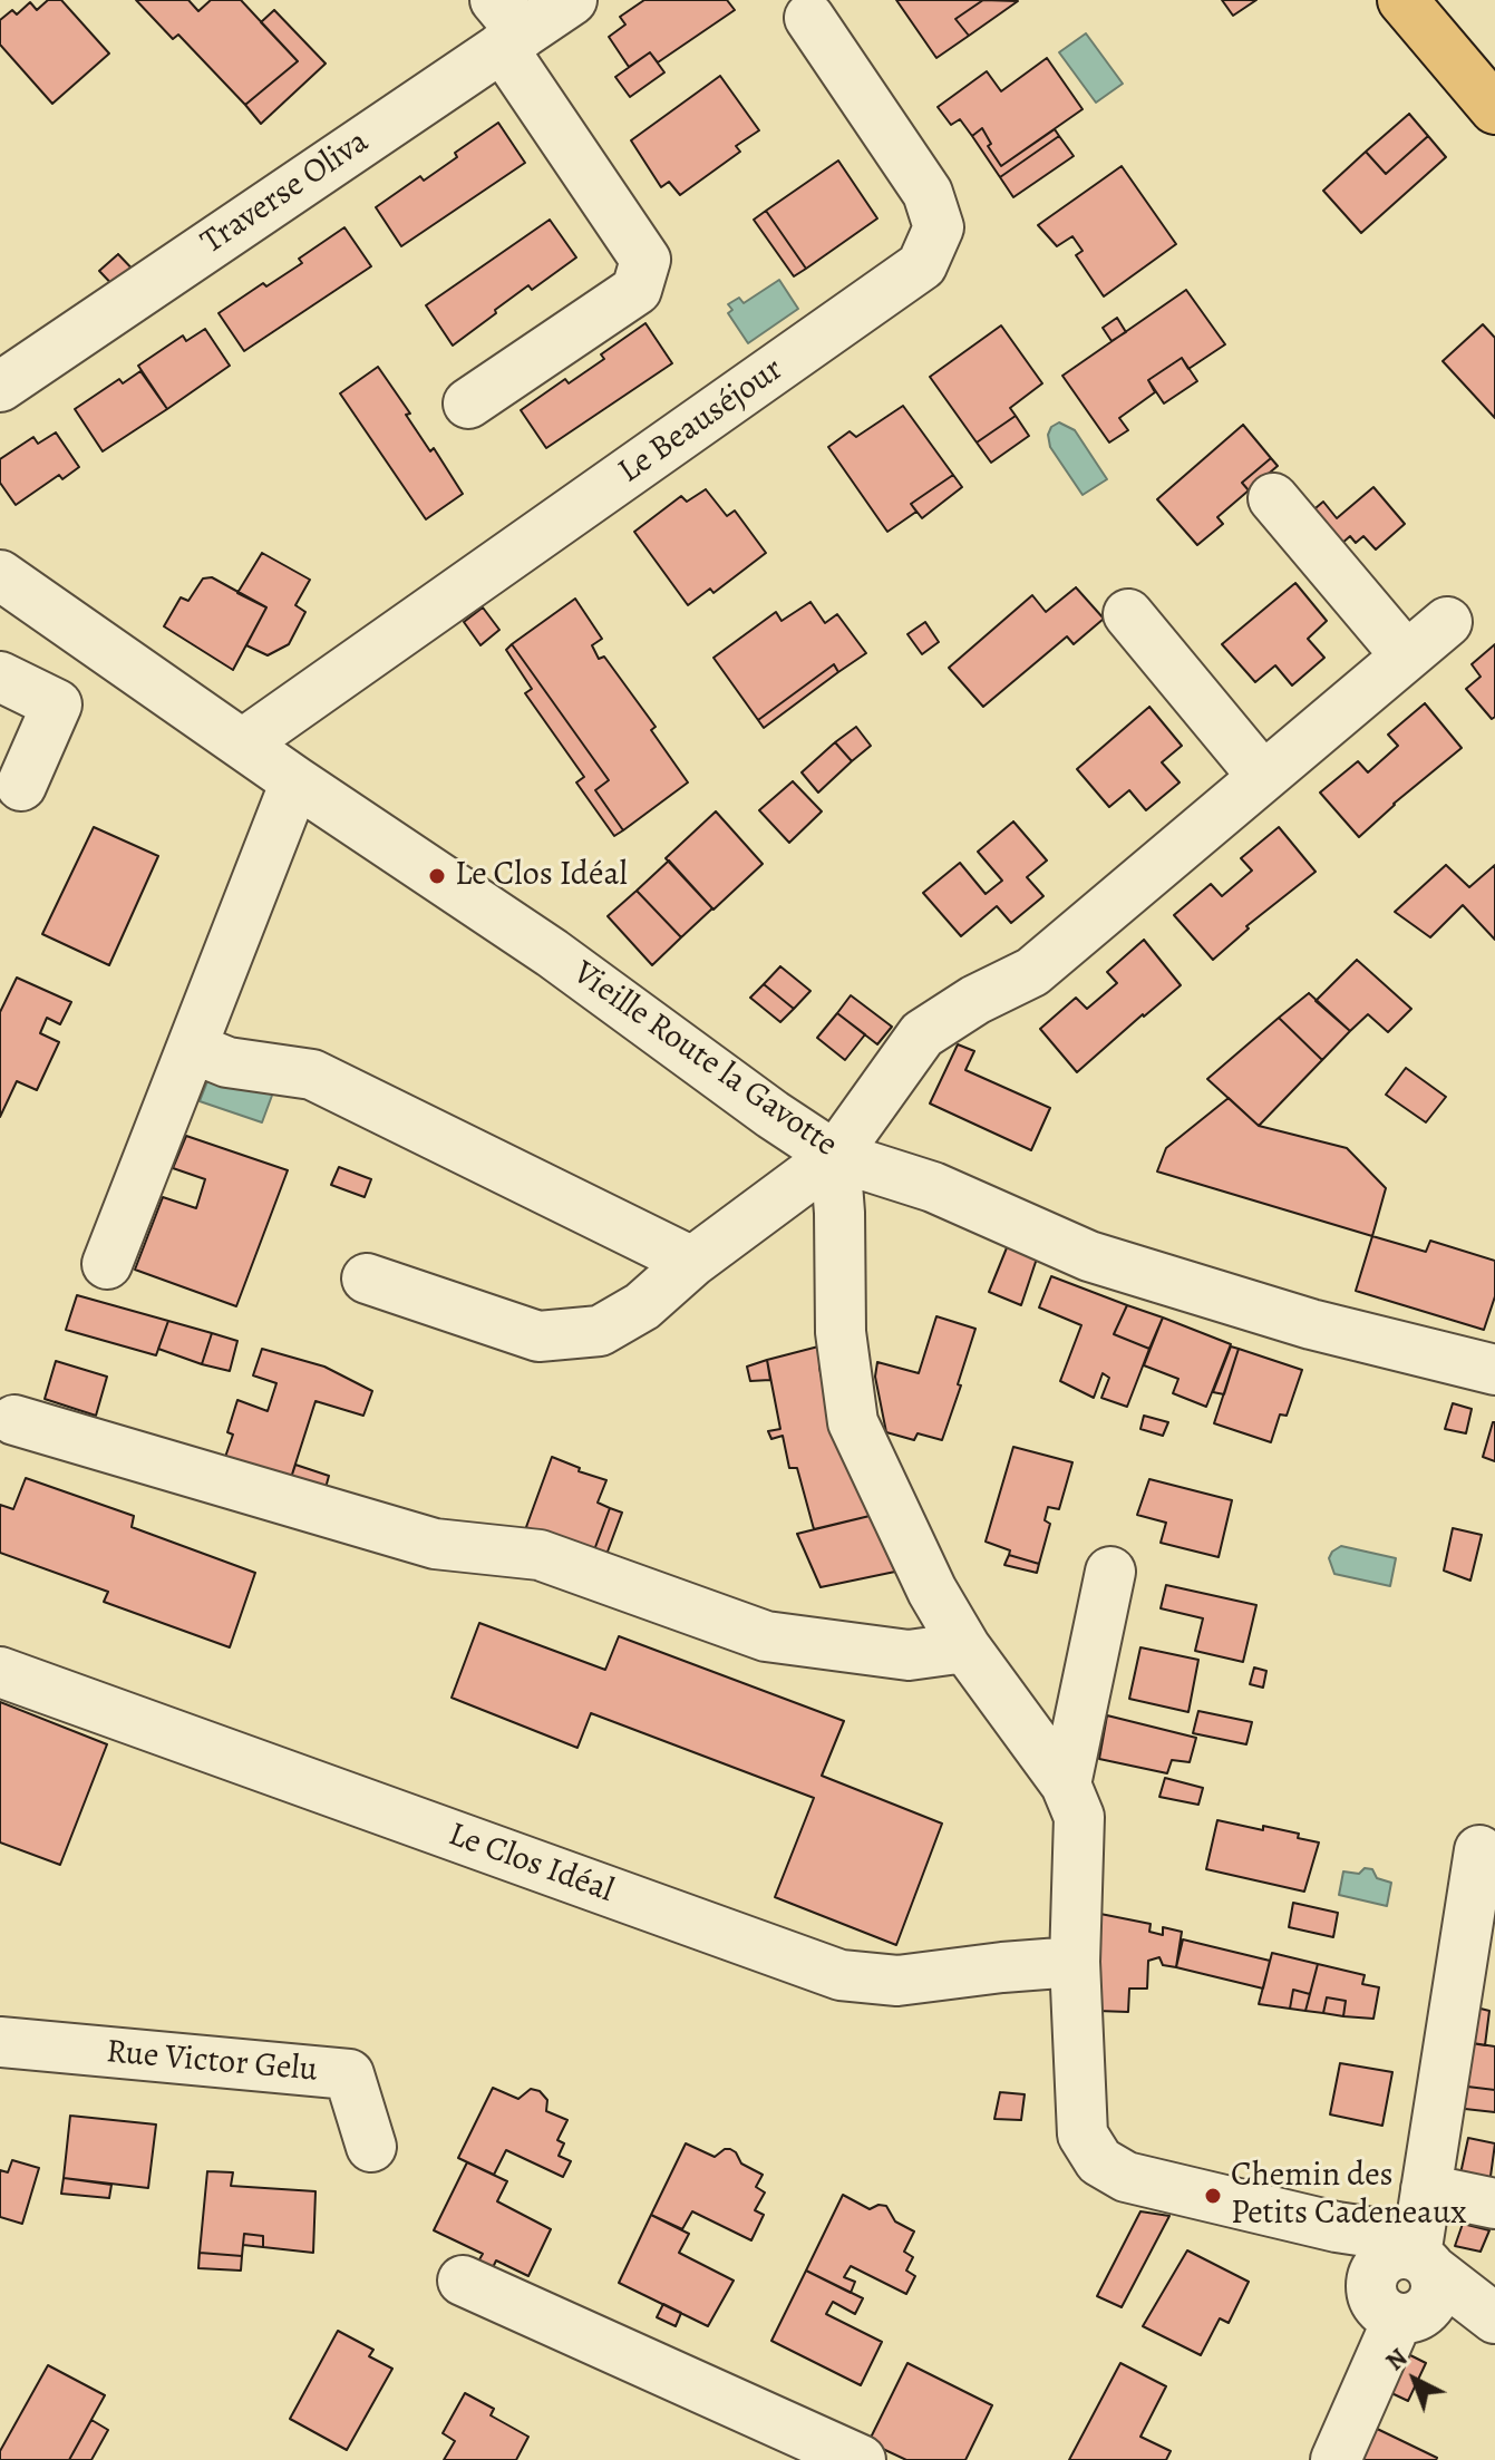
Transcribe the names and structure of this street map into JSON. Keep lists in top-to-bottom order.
{
  "streets": {
    "street": [
      "Traverse Oliva",
      "Le Beauséjour",
      "Vieille Route la Gavotte",
      "Le Clos Idéal",
      "Rue Victor Gelu"
    ]
  },
  "crossings": [
    ["Le Beauséjour", "Vieille Route la Gavotte"]
  ],
  "places": ["Le Clos Idéal", "Chemin des Petits Cadeneaux"],
  "north": "top left"
}
